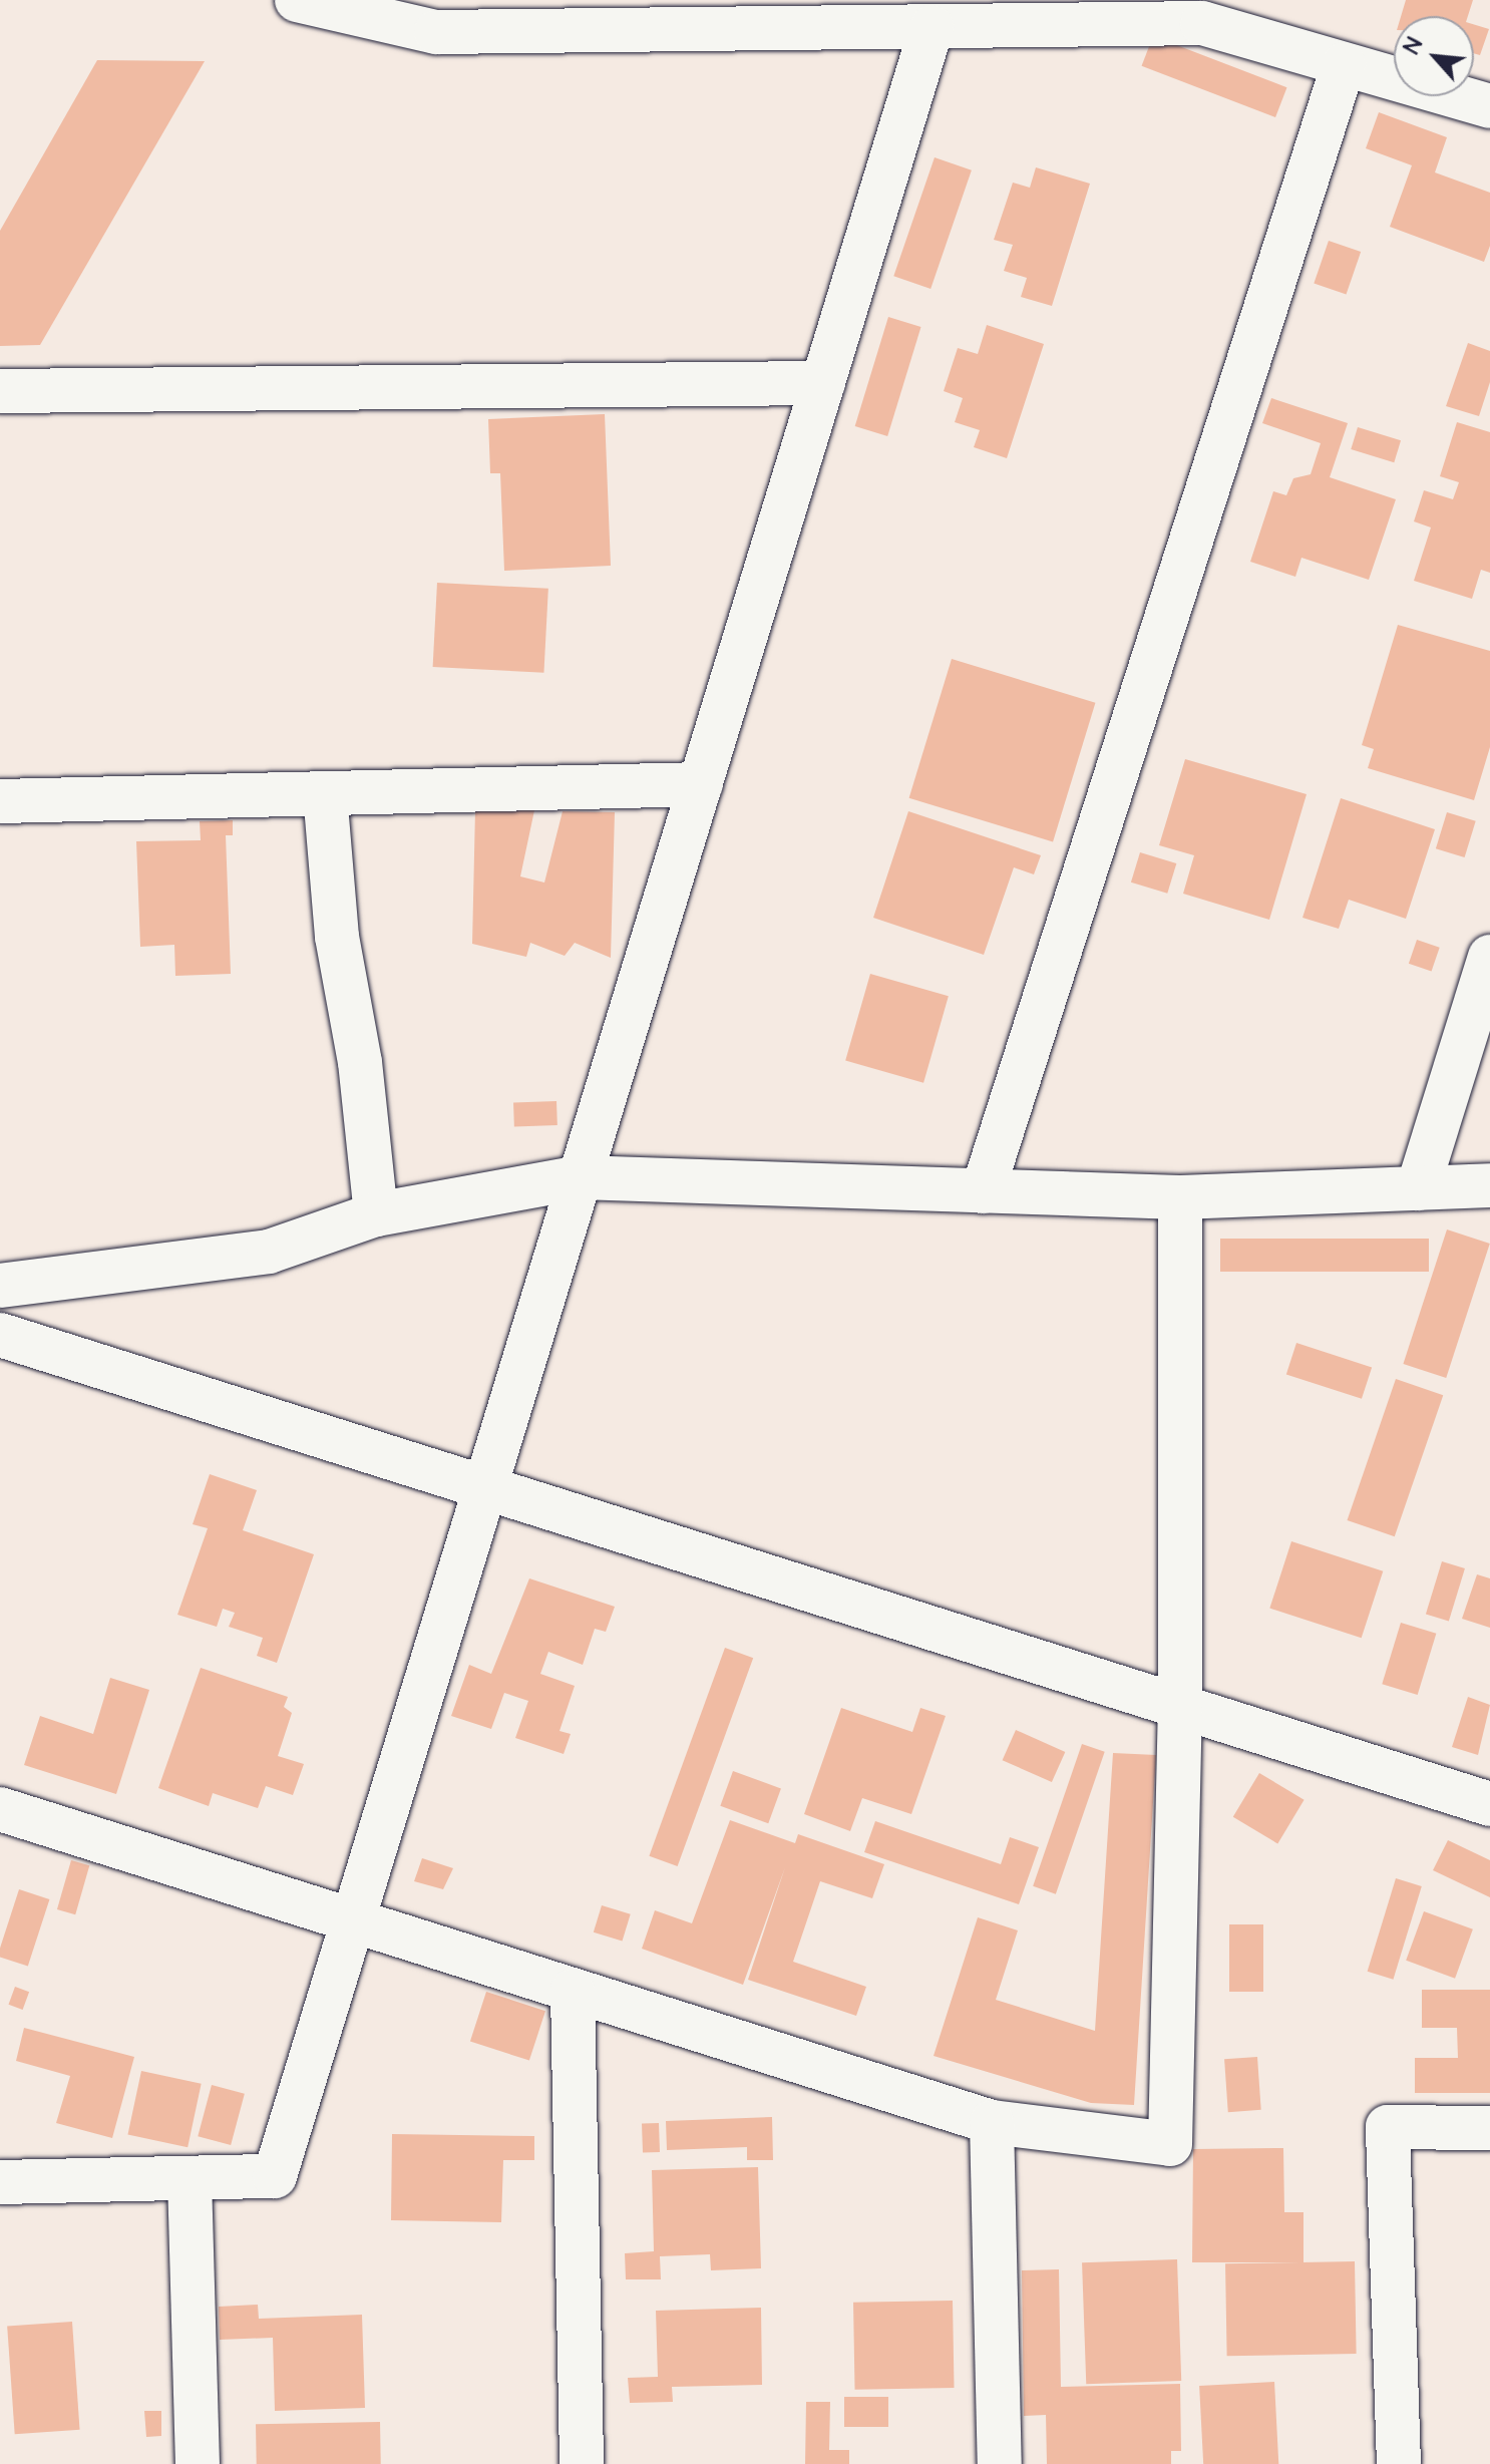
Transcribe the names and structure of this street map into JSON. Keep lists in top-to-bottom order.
{
  "north": "top left"
}
